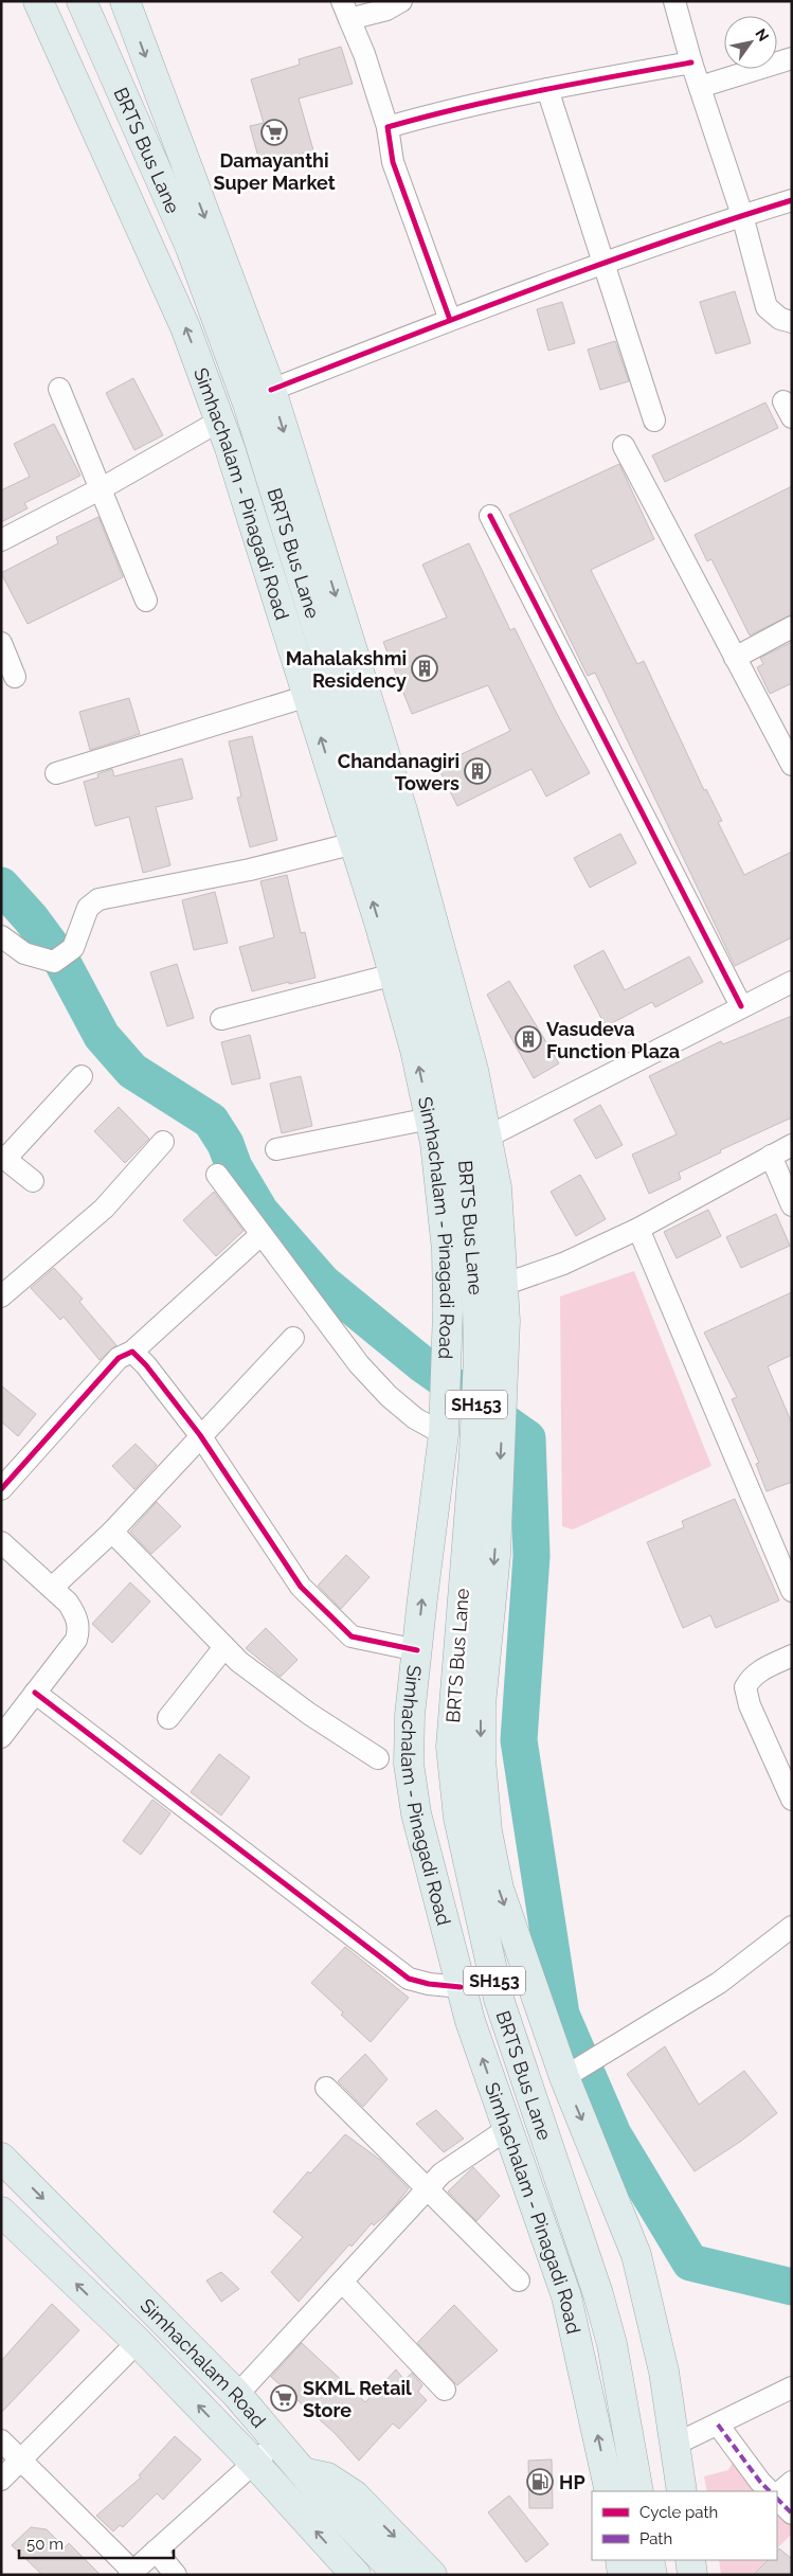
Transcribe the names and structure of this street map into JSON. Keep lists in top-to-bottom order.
{
  "streets": {
    "main road": [
      "BRTS Bus Lane",
      "Simhachalam - Pinagadi Road",
      "SH153",
      "Simhachalam Road"
    ]
  },
  "places": {
    "supermarket": ["Damayanthi Super Market", "SKML Retail Store"],
    "building": ["Mahalakshmi Residency", "Chandanagiri Towers", "Vasudeva Function Plaza"],
    "fuel station": ["HP"]
  },
  "legend": ["Cycle path", "Path"],
  "scale_bar": "50 m",
  "north": "top right"
}
